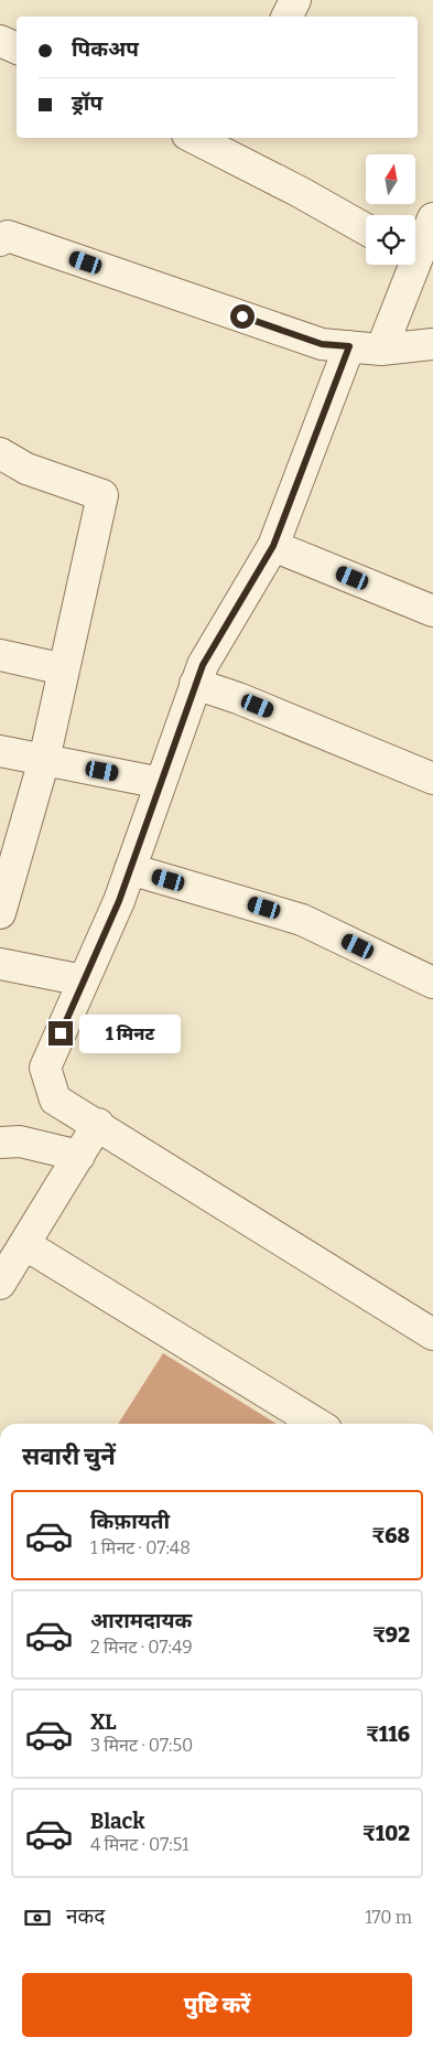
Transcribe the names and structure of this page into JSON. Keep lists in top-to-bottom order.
{
  "north": "top",
  "page": {
    "banner": ["पिकअप", "ड्रॉप"],
    "bubble": "1 मिनट",
    "heading": "सवारी चुनें",
    "list": [
      {
        "name": "किफ़ायती",
        "note": "1 मिनट · 07:48",
        "value": "₹68"
      },
      {
        "name": "आरामदायक",
        "note": "2 मिनट · 07:49",
        "value": "₹92"
      },
      {
        "name": "XL",
        "note": "3 मिनट · 07:50",
        "value": "₹116"
      },
      {
        "name": "Black",
        "note": "4 मिनट · 07:51",
        "value": "₹102"
      }
    ],
    "pay": ["नकद", "170 m"],
    "buttons": "पुष्टि करें"
  }
}
